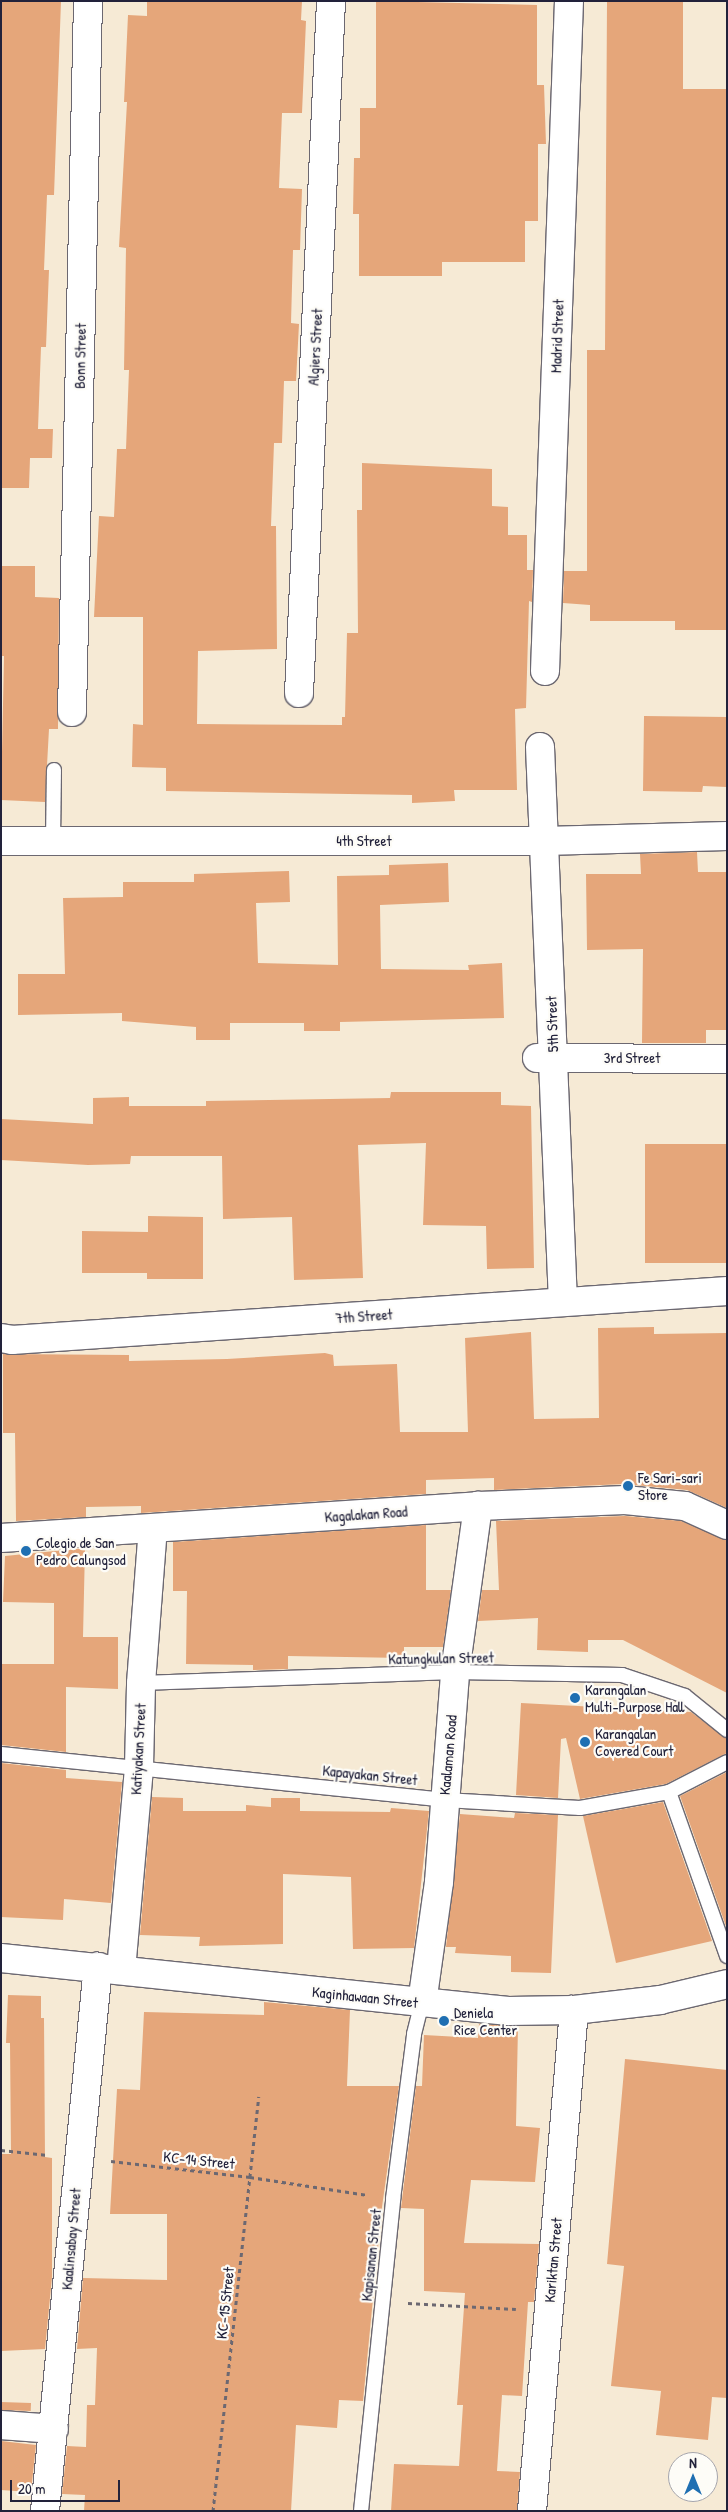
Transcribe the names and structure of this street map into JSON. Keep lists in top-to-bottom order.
{
  "streets": {
    "street": [
      "Madrid Street",
      "Algiers Street",
      "Bonn Street",
      "4th Street",
      "5th Street",
      "3rd Street",
      "7th Street",
      "Kagalakan Road",
      "Katiyakan Street",
      "Kaalaman Road",
      "Kaginhawaan Street",
      "Kaalinsabay Street",
      "Kariktan Street"
    ],
    "lane": ["Katungkulan Street", "Kapayakan Street", "Kapisanan Street"],
    "path": ["KC-14 Street", "KC-15 Street"]
  },
  "crossings": [
    ["4th Street", "5th Street"],
    ["5th Street", "3rd Street"],
    ["5th Street", "7th Street"],
    ["Kagalakan Road", "Katiyakan Street"],
    ["Kagalakan Road", "Kaalaman Road"],
    ["Katungkulan Street", "Katiyakan Street"],
    ["Katungkulan Street", "Kaalaman Road"],
    ["Katiyakan Street", "Kapayakan Street"],
    ["Katiyakan Street", "Kaginhawaan Street"],
    ["Katiyakan Street", "Kaalinsabay Street"],
    ["Kaalaman Road", "Kapayakan Street"],
    ["Kaalaman Road", "Kaginhawaan Street"],
    ["Kaalaman Road", "Kapisanan Street"],
    ["Kaginhawaan Street", "Kaalinsabay Street"],
    ["Kaginhawaan Street", "Kapisanan Street"],
    ["Kaginhawaan Street", "Kariktan Street"],
    ["KC-14 Street", "Kaalinsabay Street"],
    ["KC-14 Street", "Kapisanan Street"],
    ["KC-14 Street", "KC-15 Street"]
  ],
  "places": [
    "Fe Sari-sari Store",
    "Colegio de San Pedro Calungsod",
    "Karangalan Multi-Purpose Hall",
    "Karangalan Covered Court",
    "Deniela Rice Center"
  ],
  "scale_bar": "20 m",
  "north": "top"
}
